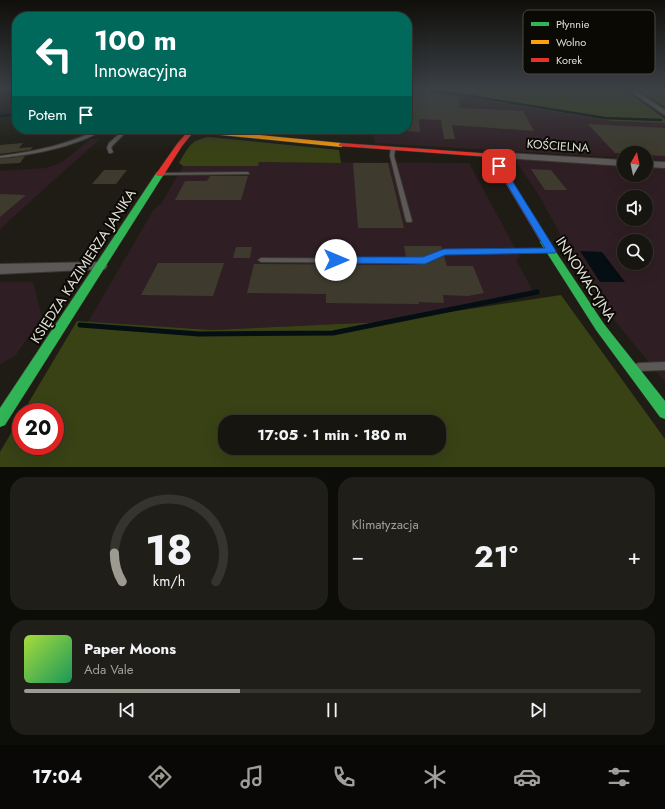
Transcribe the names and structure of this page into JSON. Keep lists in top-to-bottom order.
{
  "streets": {
    "street": ["KOŚCIELNA", "KSIĘDZA KAZIMIERZA JANIKA", "INNOWACYJNA"]
  },
  "crossings": [
    ["KOŚCIELNA", "INNOWACYJNA"]
  ],
  "legend": ["Płynnie", "Wolno", "Korek"],
  "north": "top",
  "page": {
    "turn": ["100 m", "Innowacyjna"],
    "then": "Potem",
    "limit": "20",
    "trip": "17:05 · 1 min · 180 m",
    "tile": "Klimatyzacja",
    "heat": ["−", "21°", "+"],
    "song": ["Paper Moons", "Ada Vale"],
    "tabs": "17:04",
    "gauge": ["18", "km/h"]
  }
}
